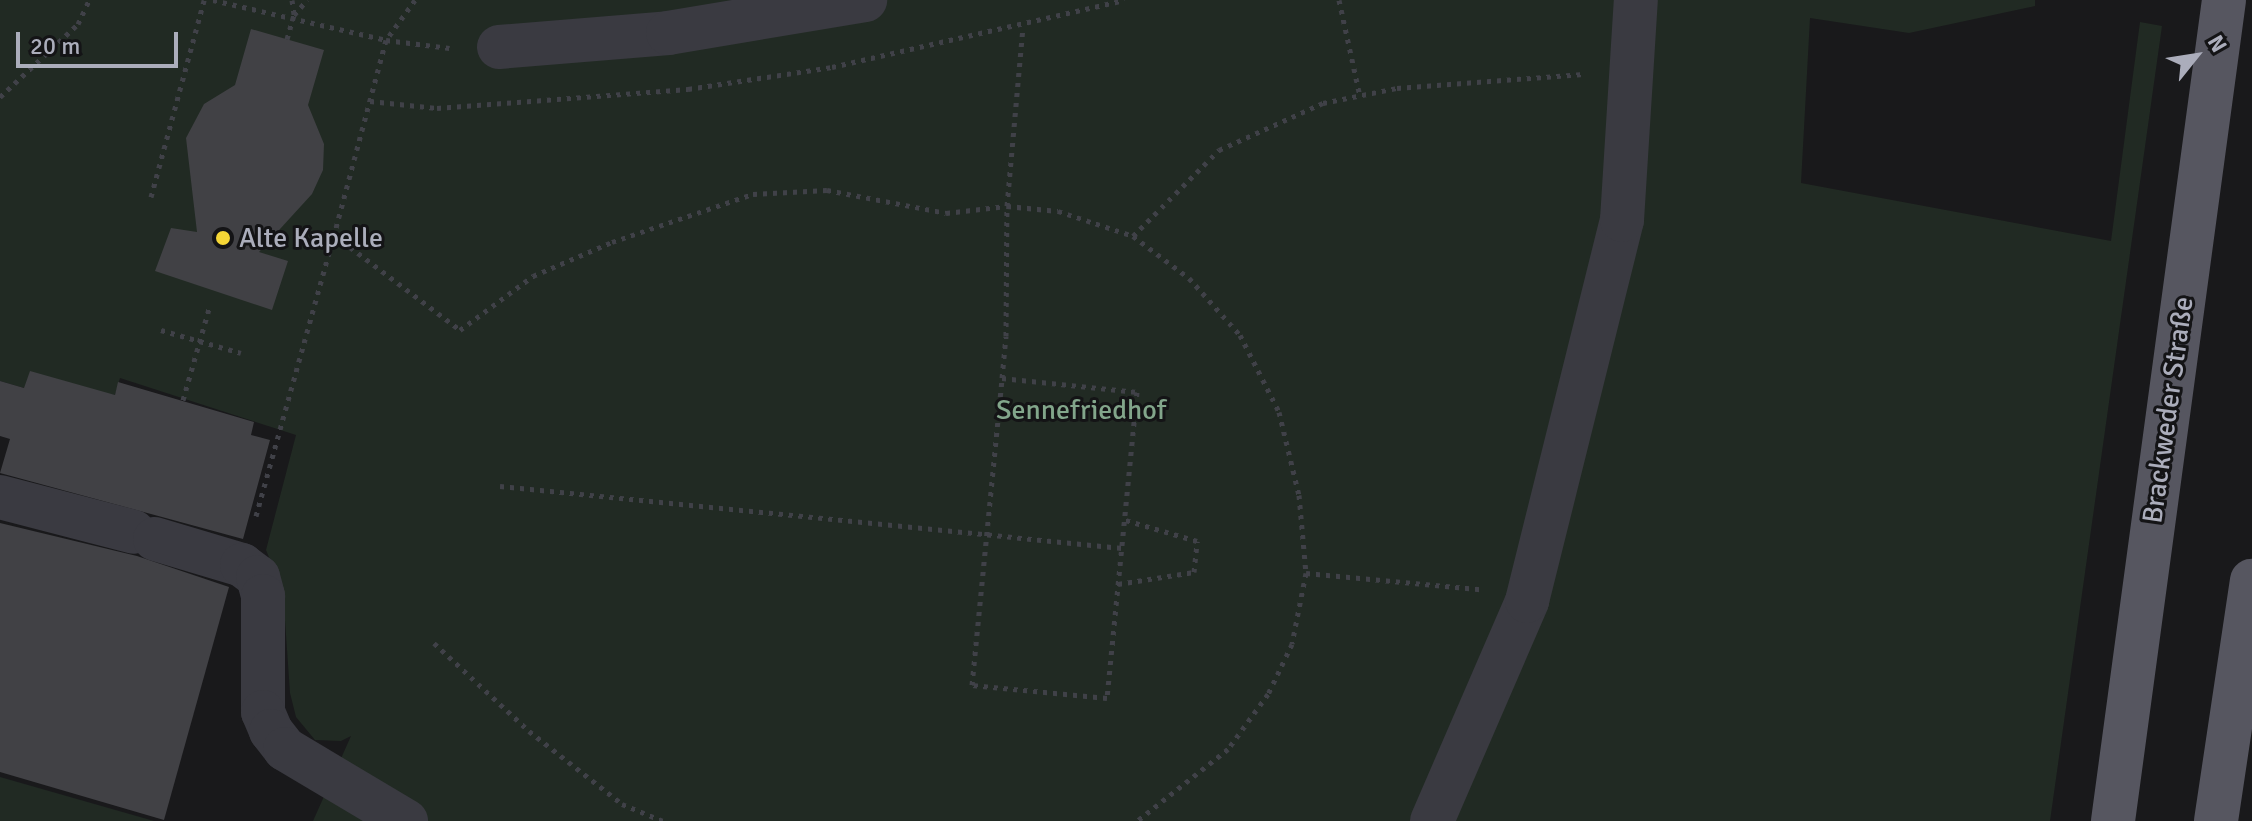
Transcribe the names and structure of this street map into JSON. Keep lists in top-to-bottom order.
{
  "streets": {
    "main road": ["Brackweder Straße"]
  },
  "parks": ["Sennefriedhof"],
  "places": ["Alte Kapelle"],
  "scale_bar": "20 m",
  "north": "top right"
}
